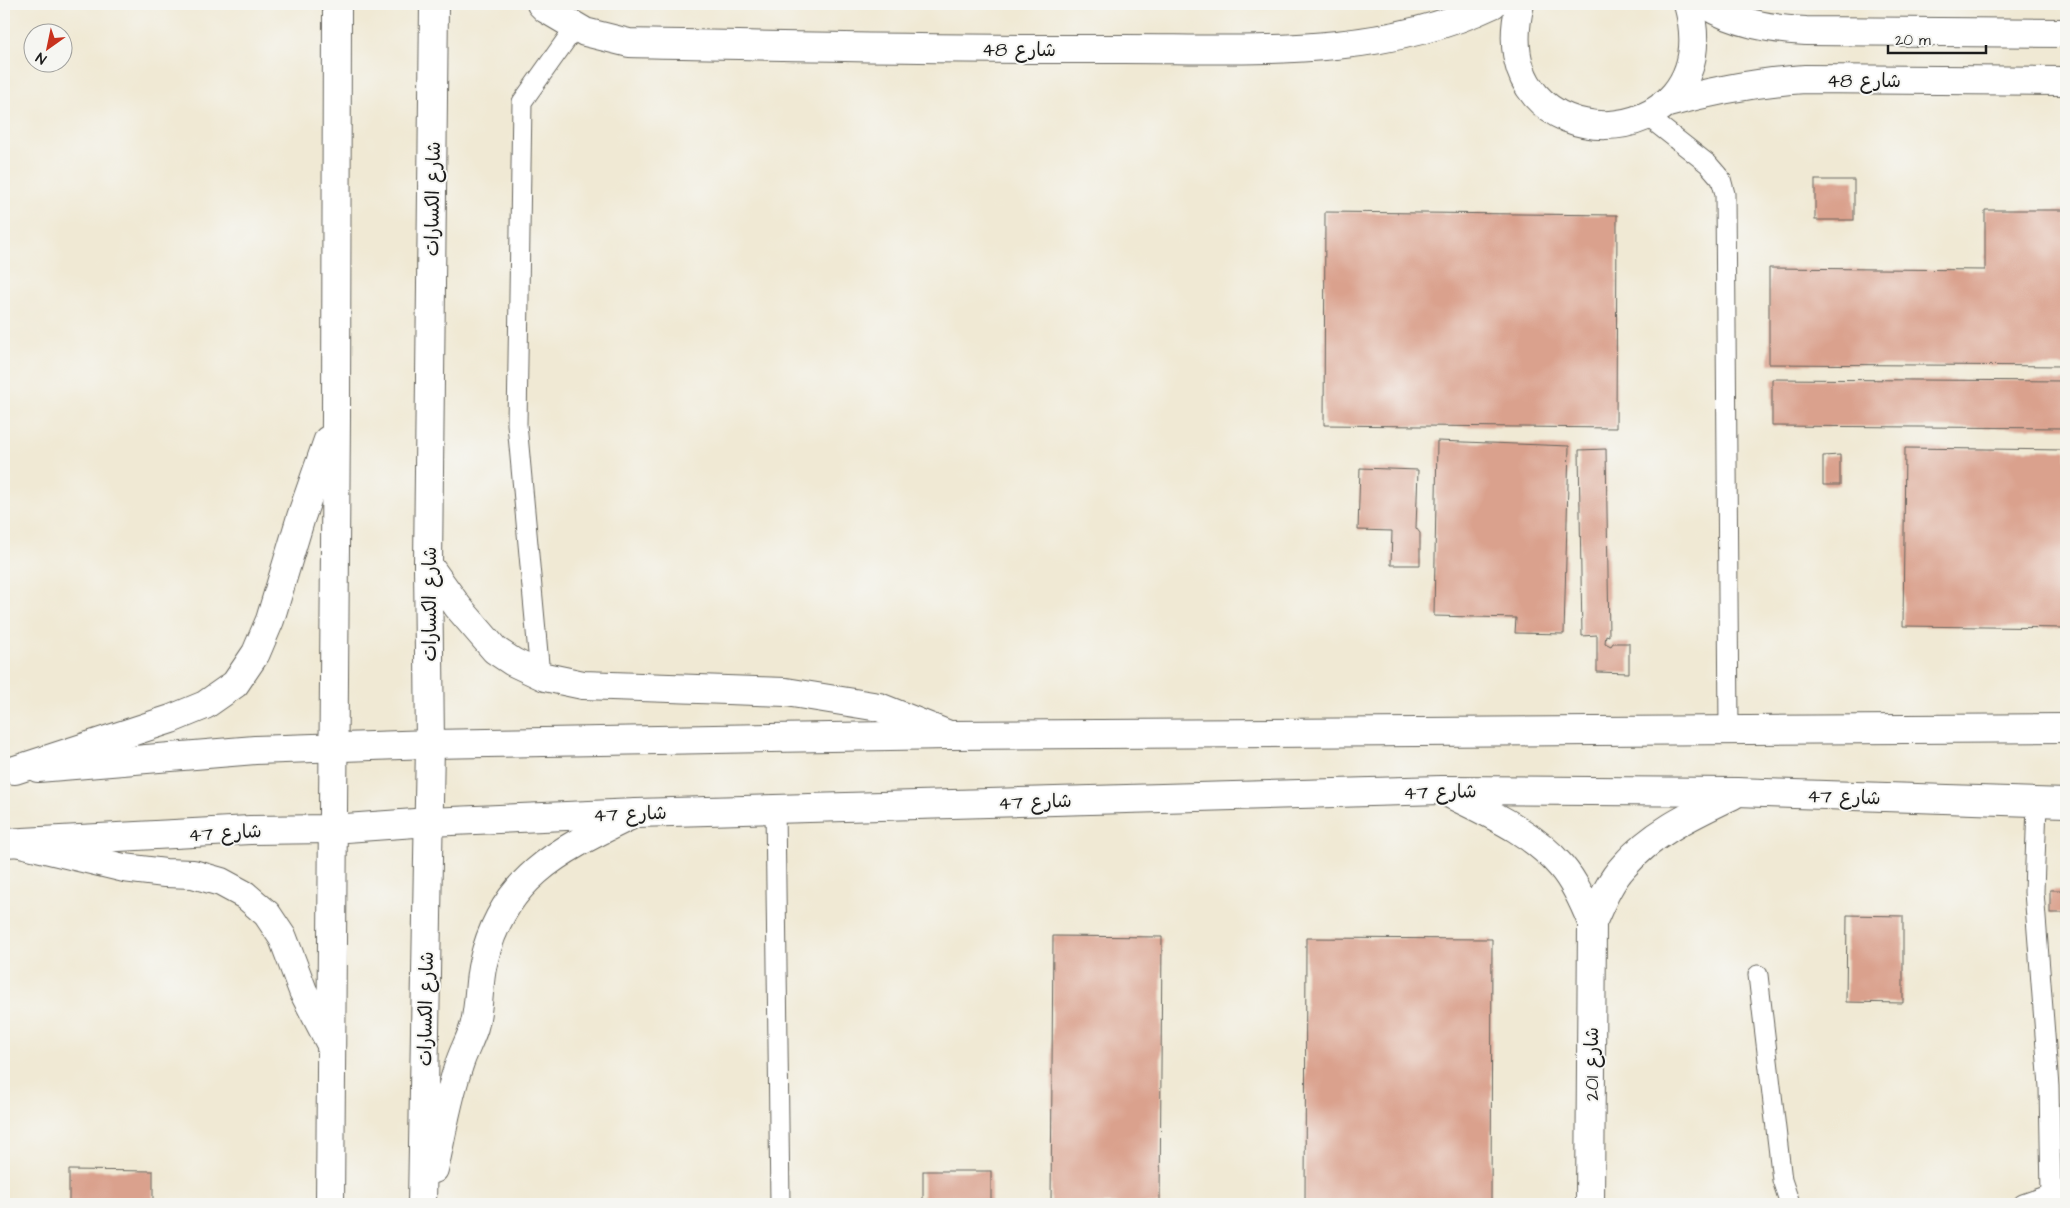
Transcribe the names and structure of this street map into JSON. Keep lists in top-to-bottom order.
{
  "streets": {
    "street": [
      "شارع 48",
      "شارع الكسارات",
      "شارع 47",
      "شارع 201"
    ]
  },
  "crossings": [
    ["شارع الكسارات", "شارع 47"],
    ["شارع 47", "شارع 201"]
  ],
  "scale_bar": "20 m",
  "north": "bottom left"
}
